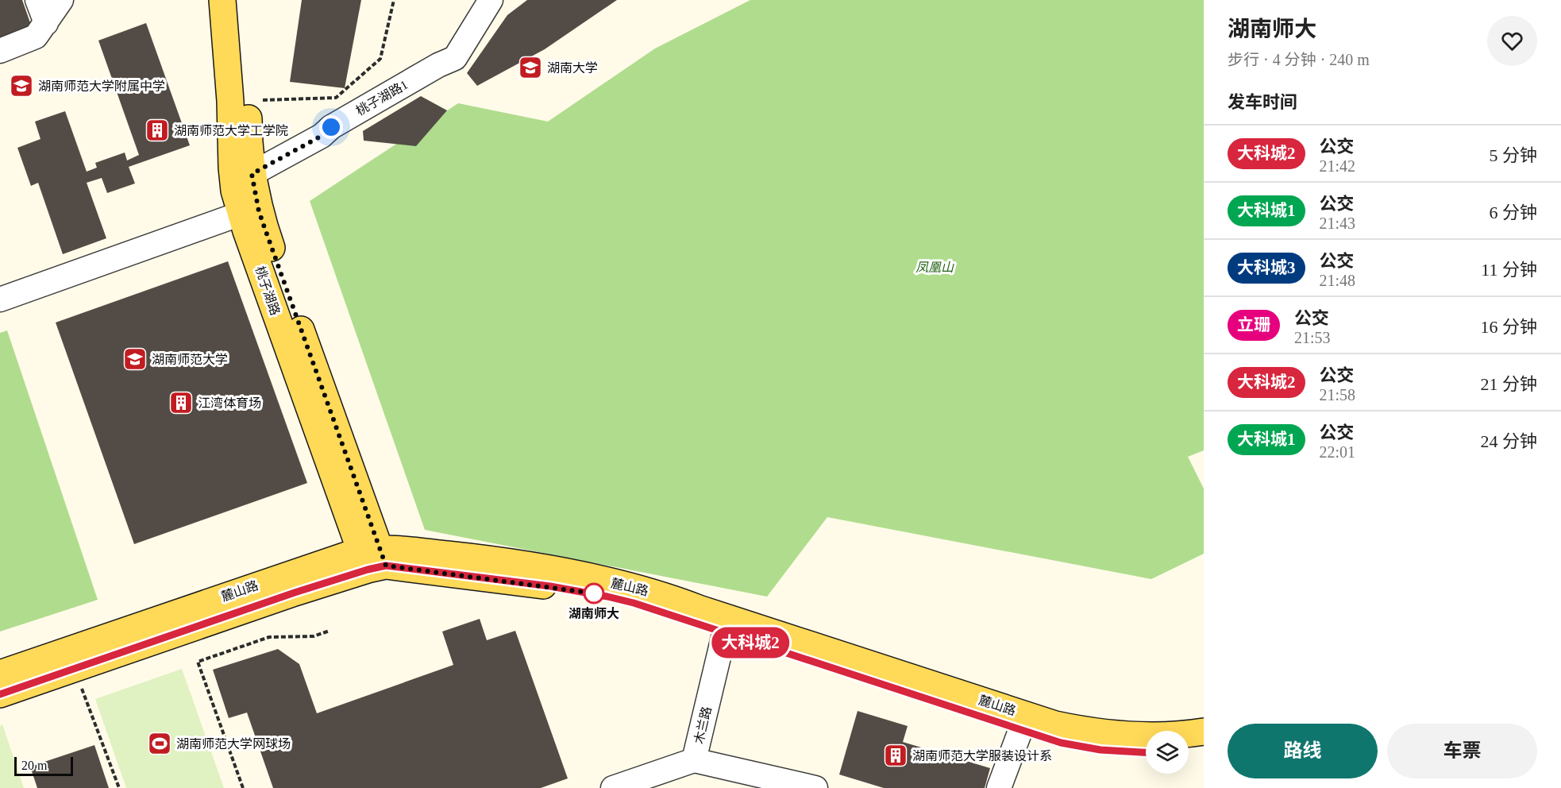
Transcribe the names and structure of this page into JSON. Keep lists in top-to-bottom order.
{
  "streets": {
    "main road": ["桃子湖路", "麓山路"],
    "street": ["桃子湖路1", "木兰路"]
  },
  "crossings": [
    ["桃子湖路1", "桃子湖路"],
    ["桃子湖路", "麓山路"],
    ["麓山路", "木兰路"]
  ],
  "parks": ["凤凰山"],
  "places": {
    "school or university": ["湖南大学", "湖南师范大学附属中学", "湖南师范大学"],
    "building": ["湖南师范大学工学院", "江湾体育场", "湖南师范大学服装设计系"],
    "other": ["湖南师大"],
    "sports": ["湖南师范大学网球场"]
  },
  "lines": ["bus line 大科城2"],
  "scale_bar": "20 m",
  "page": {
    "on_map": "大科城2",
    "heading": [
      ["湖南师大", "步行 · 4 分钟 · 240 m"],
      "发车时间"
    ],
    "list": [
      {
        "mark": "大科城2",
        "name": "公交",
        "note": "21:42",
        "value": "5 分钟"
      },
      {
        "mark": "大科城1",
        "name": "公交",
        "note": "21:43",
        "value": "6 分钟"
      },
      {
        "mark": "大科城3",
        "name": "公交",
        "note": "21:48",
        "value": "11 分钟"
      },
      {
        "mark": "立珊",
        "name": "公交",
        "note": "21:53",
        "value": "16 分钟"
      },
      {
        "mark": "大科城2",
        "name": "公交",
        "note": "21:58",
        "value": "21 分钟"
      },
      {
        "mark": "大科城1",
        "name": "公交",
        "note": "22:01",
        "value": "24 分钟"
      }
    ],
    "buttons": ["路线", "车票"],
    "scale": "20 m"
  }
}
